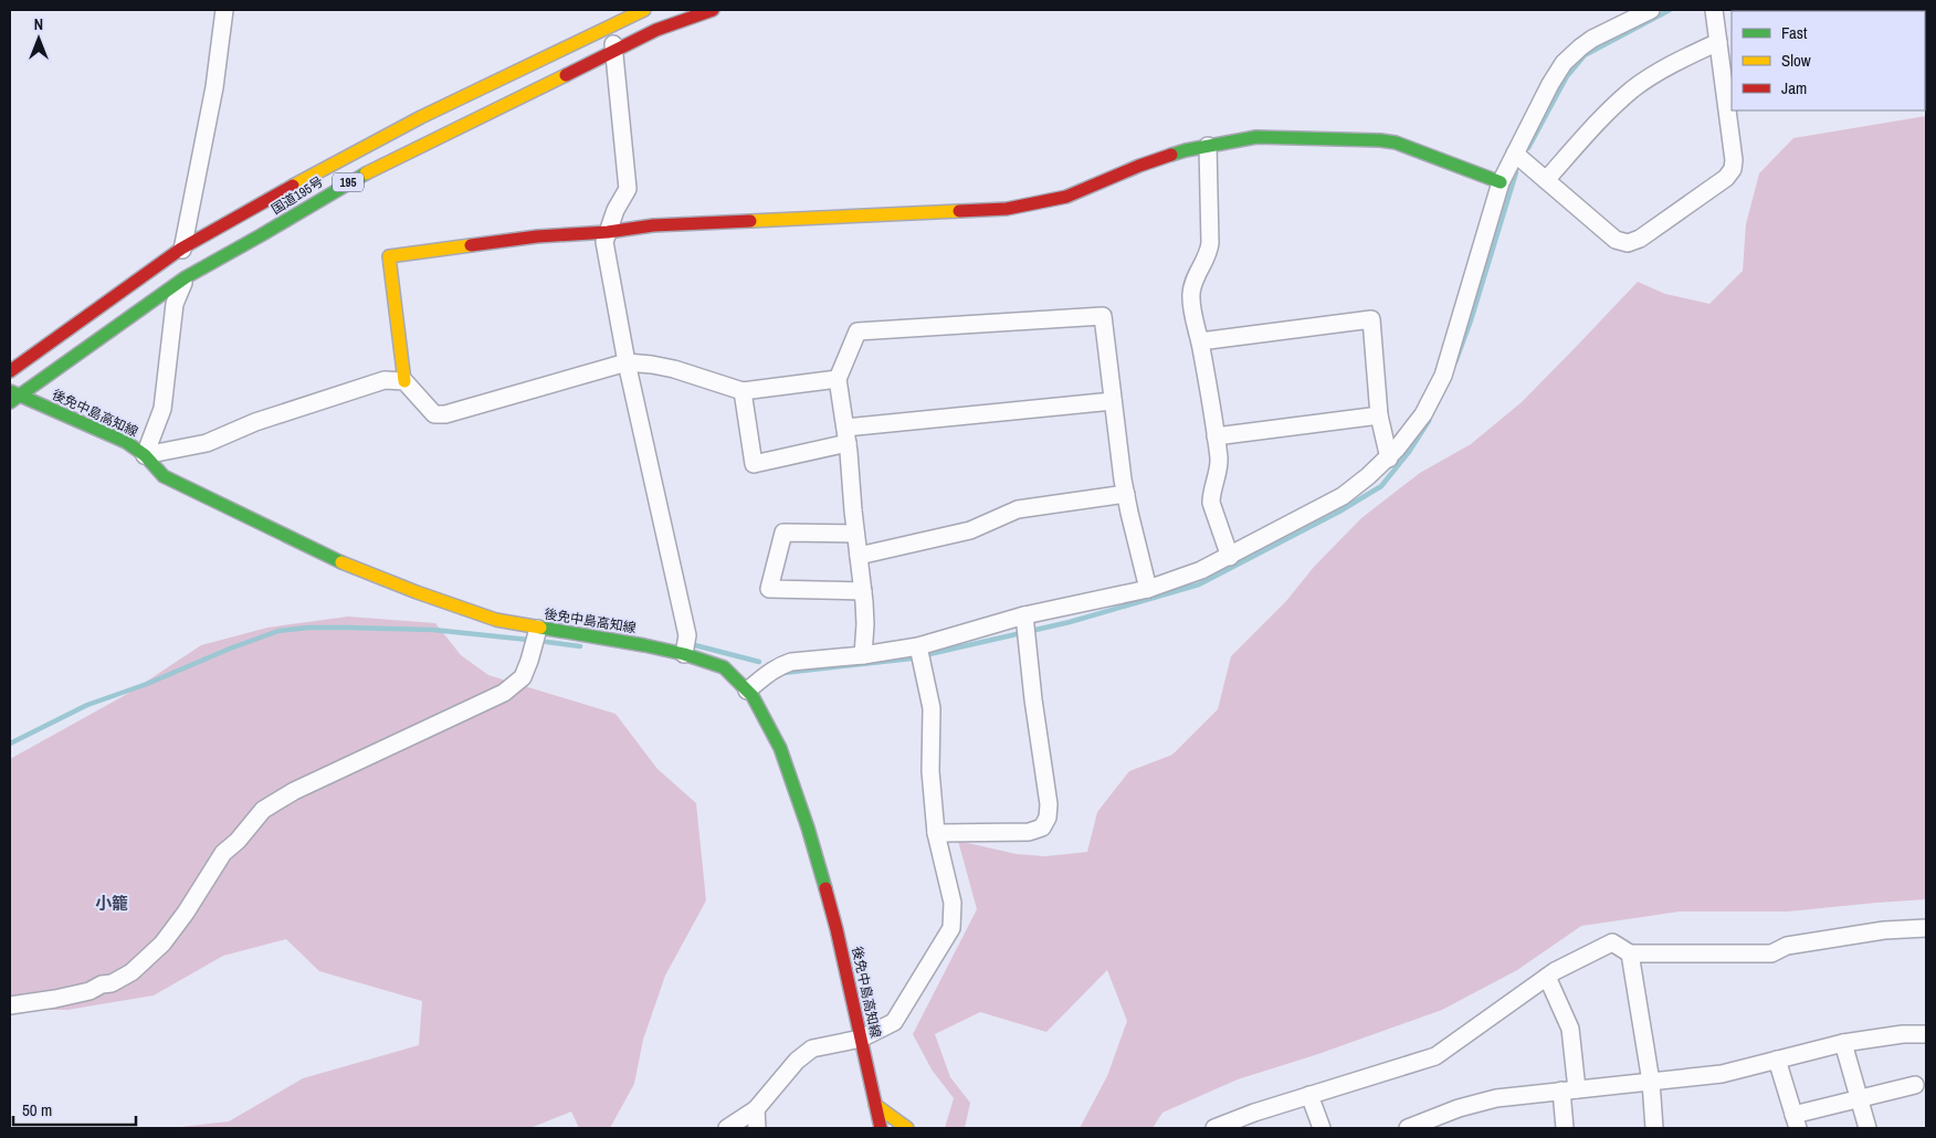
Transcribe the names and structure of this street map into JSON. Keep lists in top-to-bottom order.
{
  "streets": {
    "main road": ["195", "国道195号", "後免中島高知線"]
  },
  "crossings": [
    ["国道195号", "後免中島高知線"]
  ],
  "districts": ["小籠"],
  "legend": ["Fast", "Slow", "Jam"],
  "scale_bar": "50 m",
  "north": "top"
}
